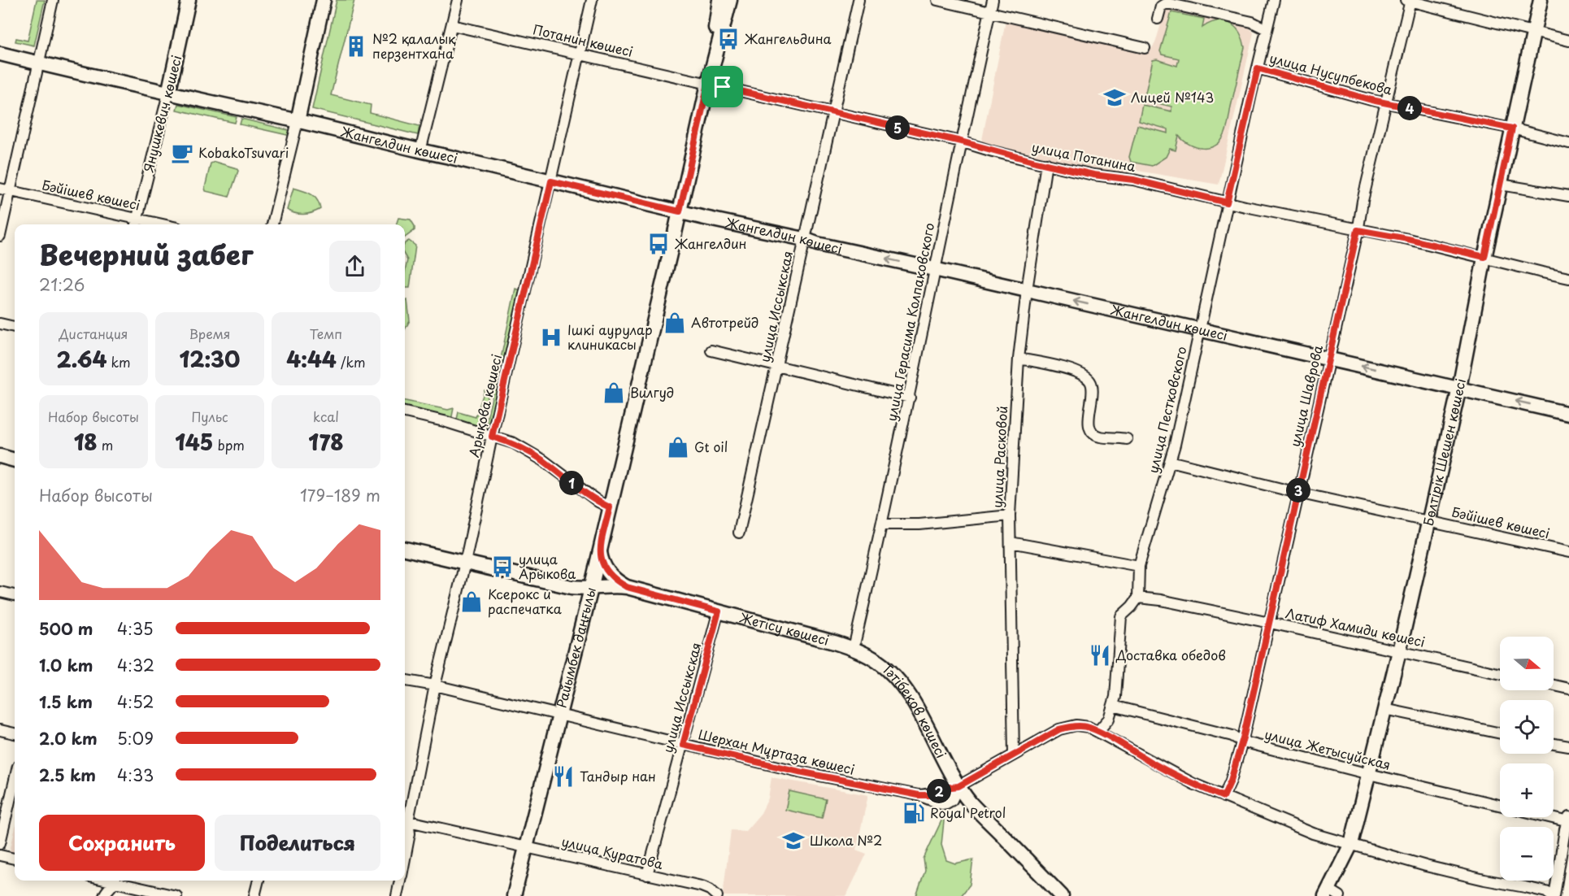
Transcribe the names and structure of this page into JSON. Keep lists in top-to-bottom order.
{
  "streets": {
    "main road": [
      "Янушкевич көшесі",
      "Жангелдин көшесі",
      "Бөлтірік Шешен көшесі",
      "Жетісу көшесі",
      "Райымбек даңғылы",
      "Тәтібеков көшесі"
    ],
    "street": [
      "Потанин көшесі",
      "улица Нусупбекова",
      "улица Потанина",
      "Бәйішев көшесі",
      "улица Иссыкская",
      "улица Герасима Колпаковского",
      "улица Шаврова",
      "Арықова көшесі",
      "улица Пестковского",
      "улица Расковой",
      "Латиф Хамиди көшесі",
      "улица Жетысуйская",
      "Шерхан Мұртаза көшесі",
      "улица Куратова"
    ]
  },
  "crossings": [
    ["Потанин көшесі", "улица Потанина"],
    ["Потанин көшесі", "Арықова көшесі"],
    ["Потанин көшесі", "Райымбек даңғылы"],
    ["улица Нусупбекова", "улица Шаврова"],
    ["улица Нусупбекова", "улица Пестковского"],
    ["улица Нусупбекова", "Бөлтірік Шешен көшесі"],
    ["Янушкевич көшесі", "Жангелдин көшесі"],
    ["Янушкевич көшесі", "Бәйішев көшесі"],
    ["Жангелдин көшесі", "улица Иссыкская"],
    ["Жангелдин көшесі", "улица Герасима Колпаковского"],
    ["Жангелдин көшесі", "улица Шаврова"],
    ["Жангелдин көшесі", "Арықова көшесі"],
    ["Жангелдин көшесі", "улица Пестковского"],
    ["Жангелдин көшесі", "Бөлтірік Шешен көшесі"],
    ["Жангелдин көшесі", "улица Расковой"],
    ["Жангелдин көшесі", "Райымбек даңғылы"],
    ["улица Потанина", "улица Иссыкская"],
    ["улица Потанина", "улица Герасима Колпаковского"],
    ["улица Потанина", "улица Шаврова"],
    ["улица Потанина", "улица Пестковского"],
    ["улица Потанина", "Бөлтірік Шешен көшесі"],
    ["улица Потанина", "улица Расковой"],
    ["улица Потанина", "Райымбек даңғылы"],
    ["Бәйішев көшесі", "улица Шаврова"],
    ["Бәйішев көшесі", "улица Пестковского"],
    ["Бәйішев көшесі", "Бөлтірік Шешен көшесі"],
    ["улица Иссыкская", "Жетісу көшесі"],
    ["улица Иссыкская", "Шерхан Мұртаза көшесі"],
    ["улица Иссыкская", "улица Куратова"],
    ["улица Герасима Колпаковского", "Жетісу көшесі"],
    ["улица Герасима Колпаковского", "Тәтібеков көшесі"],
    ["улица Шаврова", "Латиф Хамиди көшесі"],
    ["улица Шаврова", "улица Жетысуйская"],
    ["Арықова көшесі", "Жетісу көшесі"],
    ["Арықова көшесі", "Шерхан Мұртаза көшесі"],
    ["Арықова көшесі", "улица Куратова"],
    ["улица Пестковского", "Латиф Хамиди көшесі"],
    ["Бөлтірік Шешен көшесі", "Латиф Хамиди көшесі"],
    ["Бөлтірік Шешен көшесі", "улица Жетысуйская"],
    ["Жетісу көшесі", "Райымбек даңғылы"],
    ["Жетісу көшесі", "Тәтібеков көшесі"],
    ["Райымбек даңғылы", "Шерхан Мұртаза көшесі"],
    ["Райымбек даңғылы", "улица Куратова"],
    ["Тәтібеков көшесі", "Шерхан Мұртаза көшесі"]
  ],
  "places": {
    "bus stop": ["Жангельдина", "Жангелдин", "улица Арыкова"],
    "building": ["№2 қалалық перзентхана"],
    "school or university": ["Лицей №143", "Школа №2"],
    "cafe": ["KobakoTsuvari"],
    "shop": [
      "Автотрейд",
      "Вилгуд",
      "Gt oil",
      "Ксерокс и распечатка"
    ],
    "hospital": ["Ішкі аурулар клиникасы"],
    "restaurant": ["Доставка обедов", "Тандыр нан"],
    "fuel station": ["Royal Petrol"]
  },
  "north": "right",
  "page": {
    "pins": [
      "4",
      "5",
      "1",
      "3",
      "2"
    ],
    "heading": ["Вечерний забег", "21:26"],
    "stats": [
      ["Дистанция", "2.64 km"],
      ["Время", "12:30"],
      ["Темп", "4:44 /km"],
      ["Набор высоты", "18 m"],
      ["Пульс", "145 bpm"],
      ["kcal", "178"]
    ],
    "chart": ["Набор высоты", "179–189 m"],
    "list": [
      {
        "name": "500 m",
        "note": "4:35"
      },
      {
        "name": "1.0 km",
        "note": "4:32"
      },
      {
        "name": "1.5 km",
        "note": "4:52"
      },
      {
        "name": "2.0 km",
        "note": "5:09"
      },
      {
        "name": "2.5 km",
        "note": "4:33"
      }
    ],
    "map_buttons": ["+", "−"],
    "buttons": ["Сохранить", "Поделиться"]
  }
}
